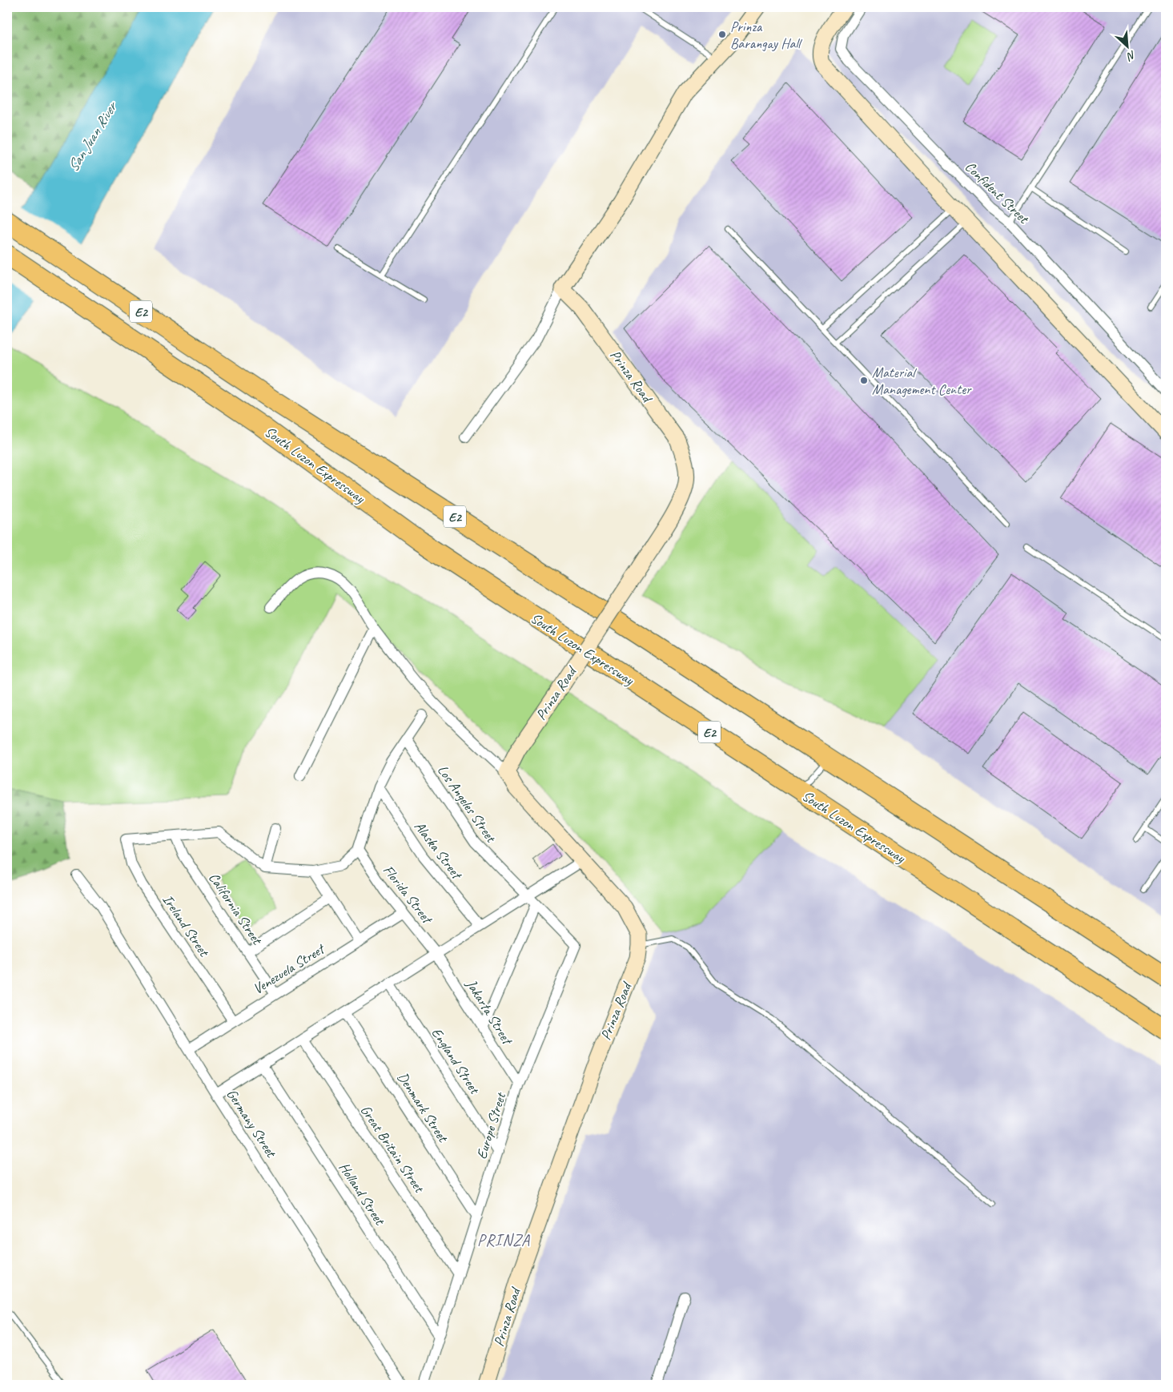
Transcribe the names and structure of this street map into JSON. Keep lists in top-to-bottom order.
{
  "streets": {
    "highway": ["E2", "South Luzon Expressway"],
    "main road": ["Prinza Road"],
    "street": [
      "Confident Street",
      "Los Angeles Street",
      "Alaska Street",
      "Florida Street",
      "California Street",
      "Ireland Street",
      "Venezuela Street",
      "Jakarta Street",
      "England Street",
      "Denmark Street",
      "Germany Street",
      "Europe Street",
      "Great Britain Street",
      "Holland Street"
    ]
  },
  "crossings": [
    ["Los Angeles Street", "Europe Street"],
    ["Florida Street", "Venezuela Street"],
    ["Florida Street", "Jakarta Street"],
    ["California Street", "Ireland Street"],
    ["California Street", "Venezuela Street"],
    ["Ireland Street", "Venezuela Street"],
    ["Venezuela Street", "Germany Street"],
    ["Jakarta Street", "Europe Street"],
    ["England Street", "Europe Street"],
    ["Denmark Street", "Europe Street"],
    ["Europe Street", "Great Britain Street"],
    ["Europe Street", "Holland Street"]
  ],
  "districts": ["PRINZA"],
  "water": ["San Juan River"],
  "places": ["Prinza Barangay Hall", "Material Management Center"],
  "north": "bottom right"
}
